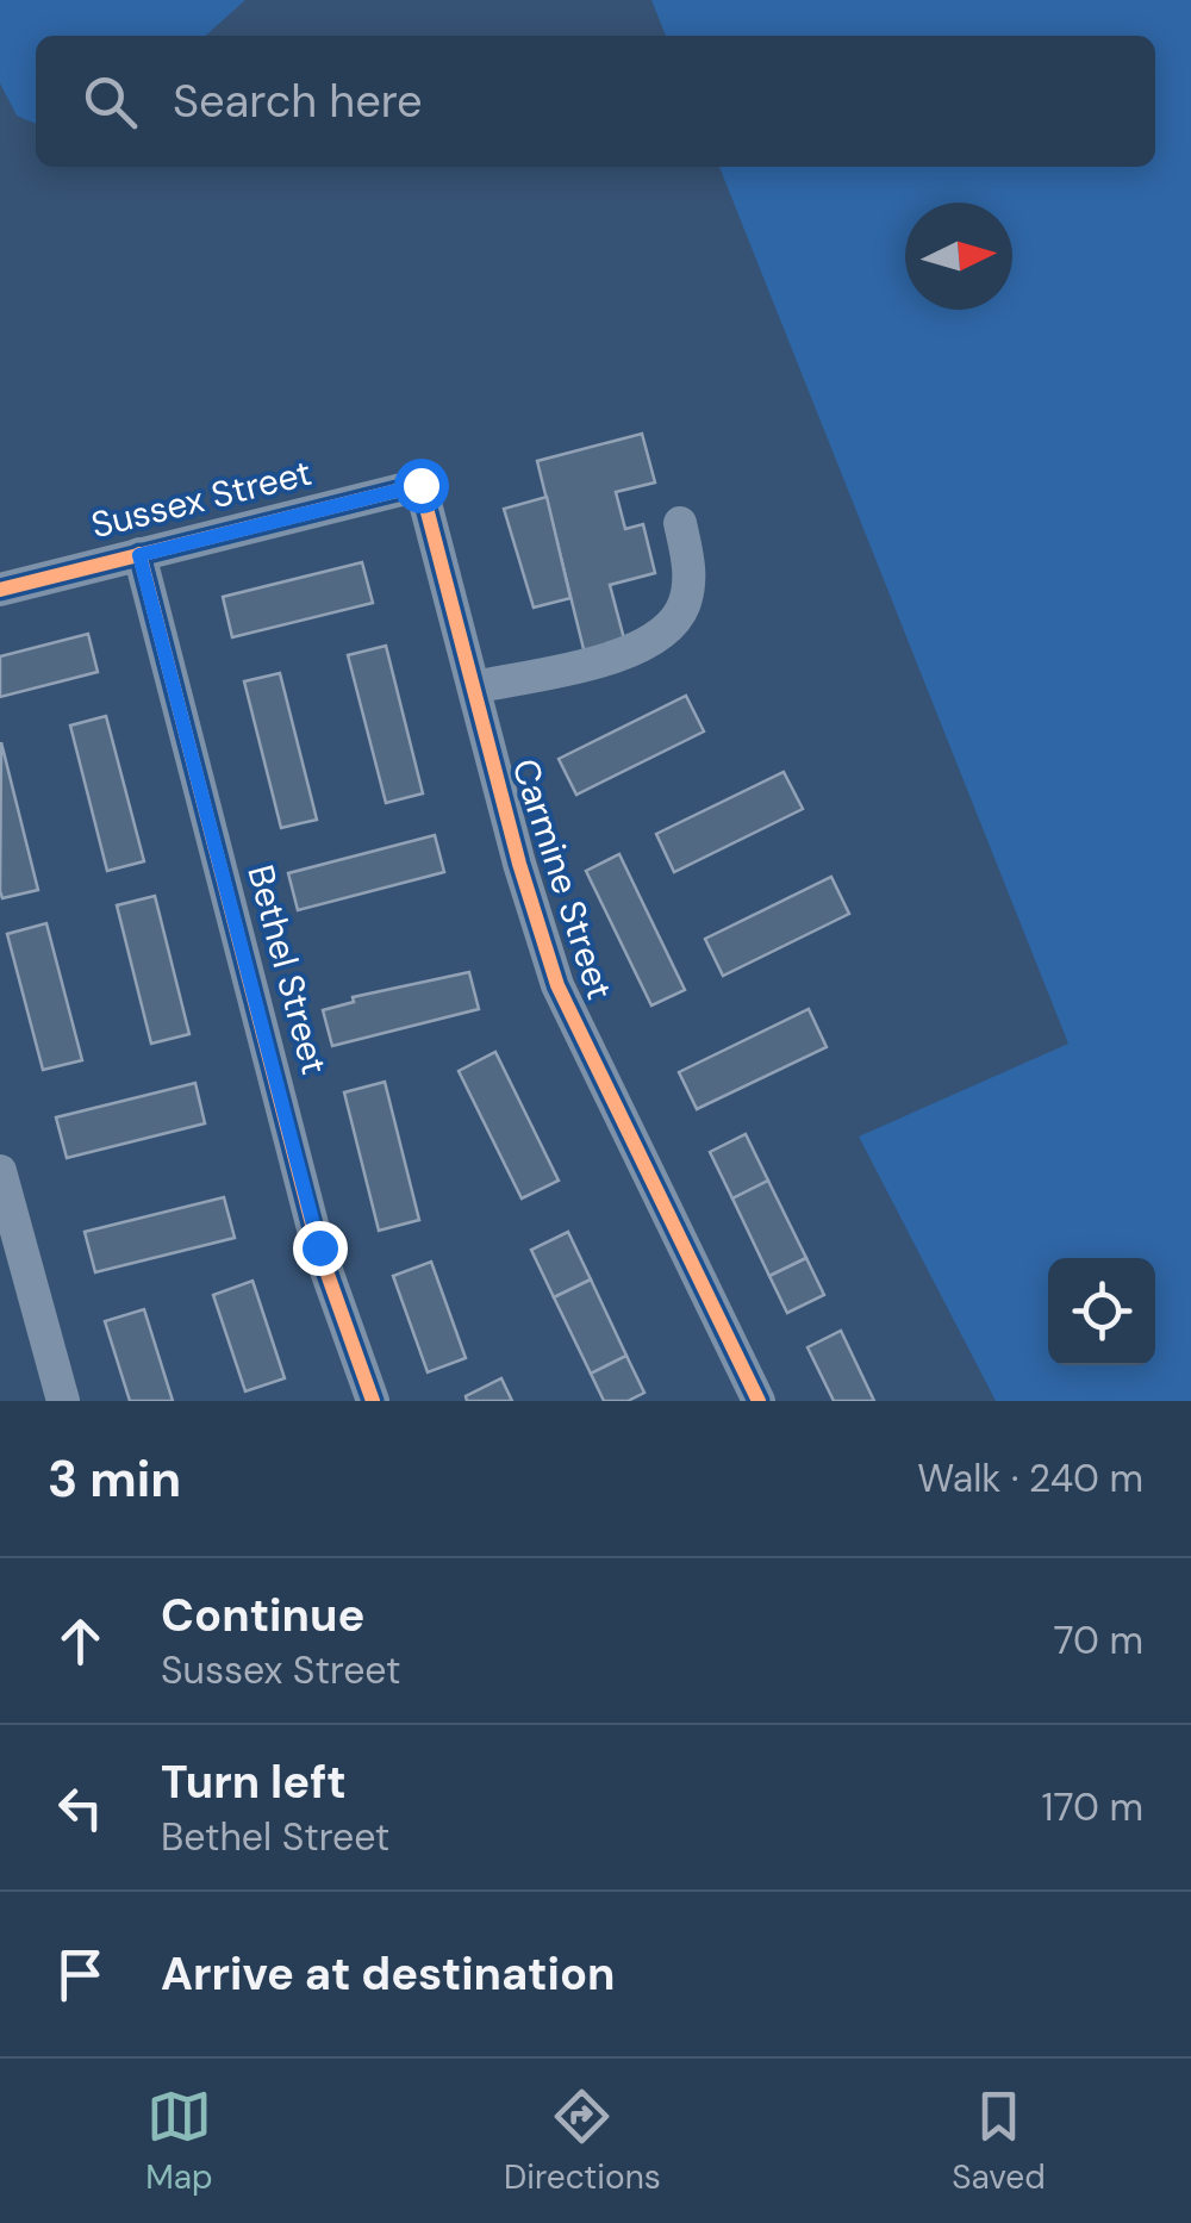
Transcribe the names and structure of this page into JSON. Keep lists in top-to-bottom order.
{
  "streets": {
    "street": ["Sussex Street", "Carmine Street", "Bethel Street"]
  },
  "crossings": [
    ["Sussex Street", "Carmine Street"],
    ["Sussex Street", "Bethel Street"]
  ],
  "north": "right",
  "page": {
    "search": "Search here",
    "heading": ["3 min", "Walk · 240 m"],
    "list": [
      ["Continue", "Sussex Street", "70 m"],
      ["Turn left", "Bethel Street", "170 m"],
      "Arrive at destination"
    ],
    "nav": ["Map", "Directions", "Saved"]
  }
}
